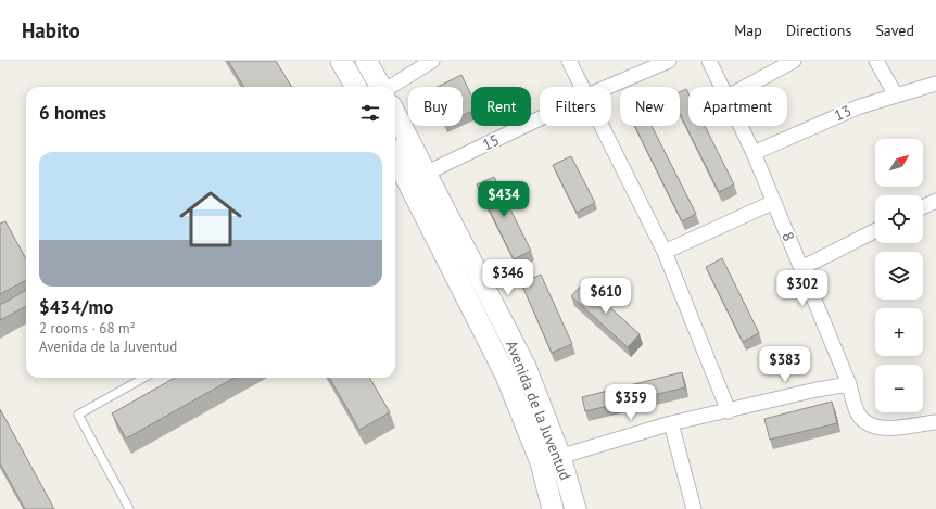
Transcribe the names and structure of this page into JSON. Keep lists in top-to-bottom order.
{
  "streets": {
    "main road": ["Avenida de la Juventud"],
    "street": ["13", "15", "8"]
  },
  "crossings": [
    ["13", "8"],
    ["15", "Avenida de la Juventud"]
  ],
  "north": "top right",
  "page": {
    "header": "Habito",
    "nav": ["Map", "Directions", "Saved"],
    "chip": [
      "Buy",
      "Rent",
      "Filters",
      "New",
      "Apartment"
    ],
    "heading": "6 homes",
    "map_buttons": ["+", "−"],
    "list": [
      {
        "name": "$434/mo",
        "note": "2 rooms · 68 m² · Avenida de la Juventud"
      }
    ],
    "price": [
      "$434",
      "$346",
      "$302",
      "$610",
      "$383",
      "$359"
    ]
  }
}
